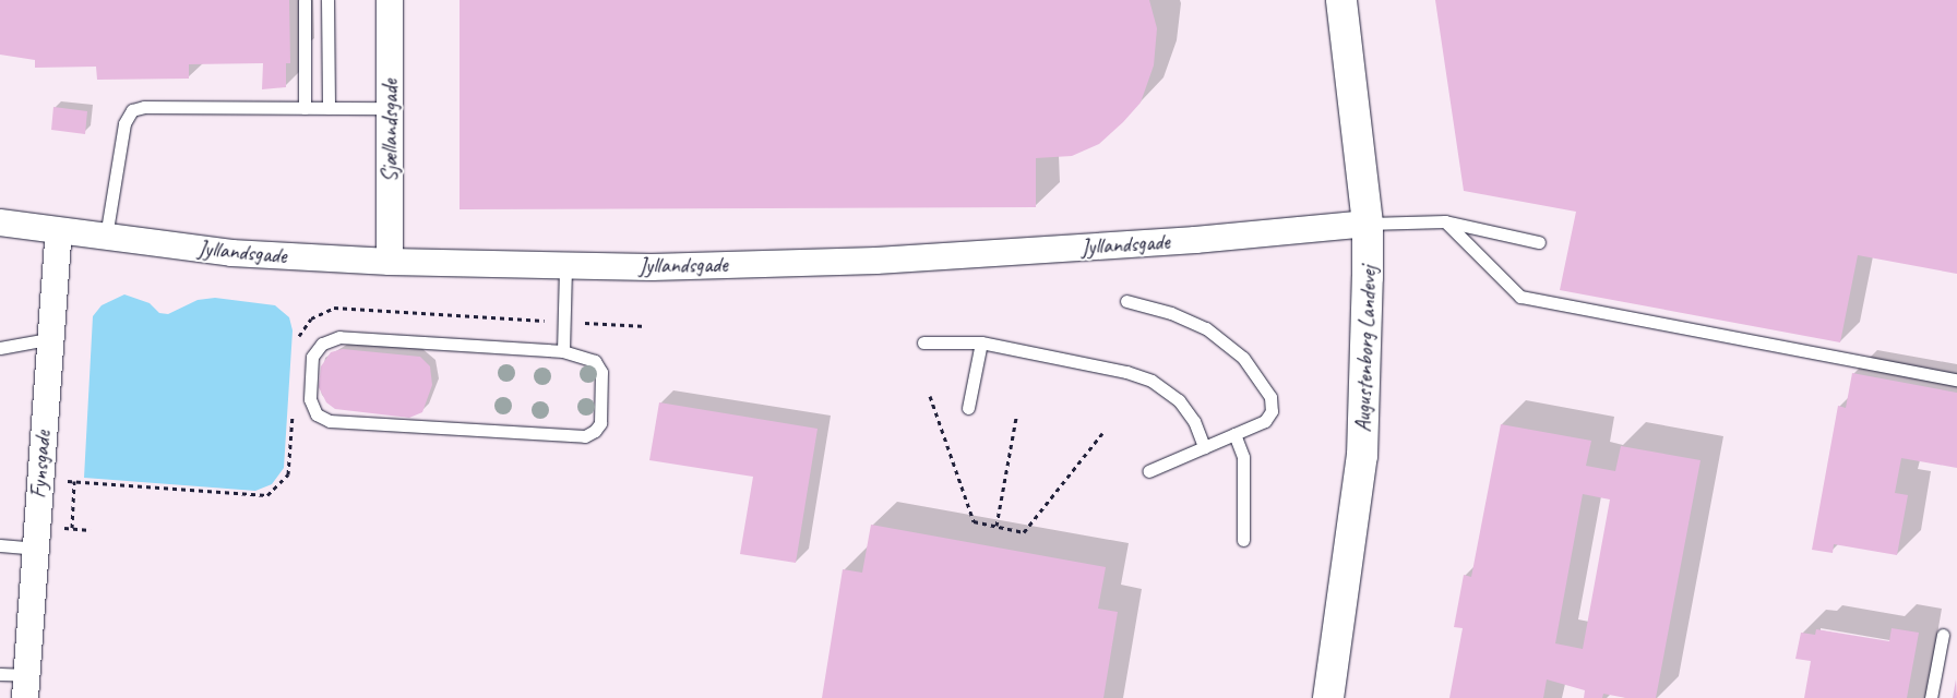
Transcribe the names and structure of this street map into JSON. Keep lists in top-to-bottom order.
{
  "streets": {
    "street": [
      "Sjællandsgade",
      "Jyllandsgade",
      "Augustenborg Landevej",
      "Fynsgade"
    ]
  },
  "crossings": [
    ["Sjællandsgade", "Jyllandsgade"],
    ["Jyllandsgade", "Augustenborg Landevej"],
    ["Jyllandsgade", "Fynsgade"]
  ]
}
